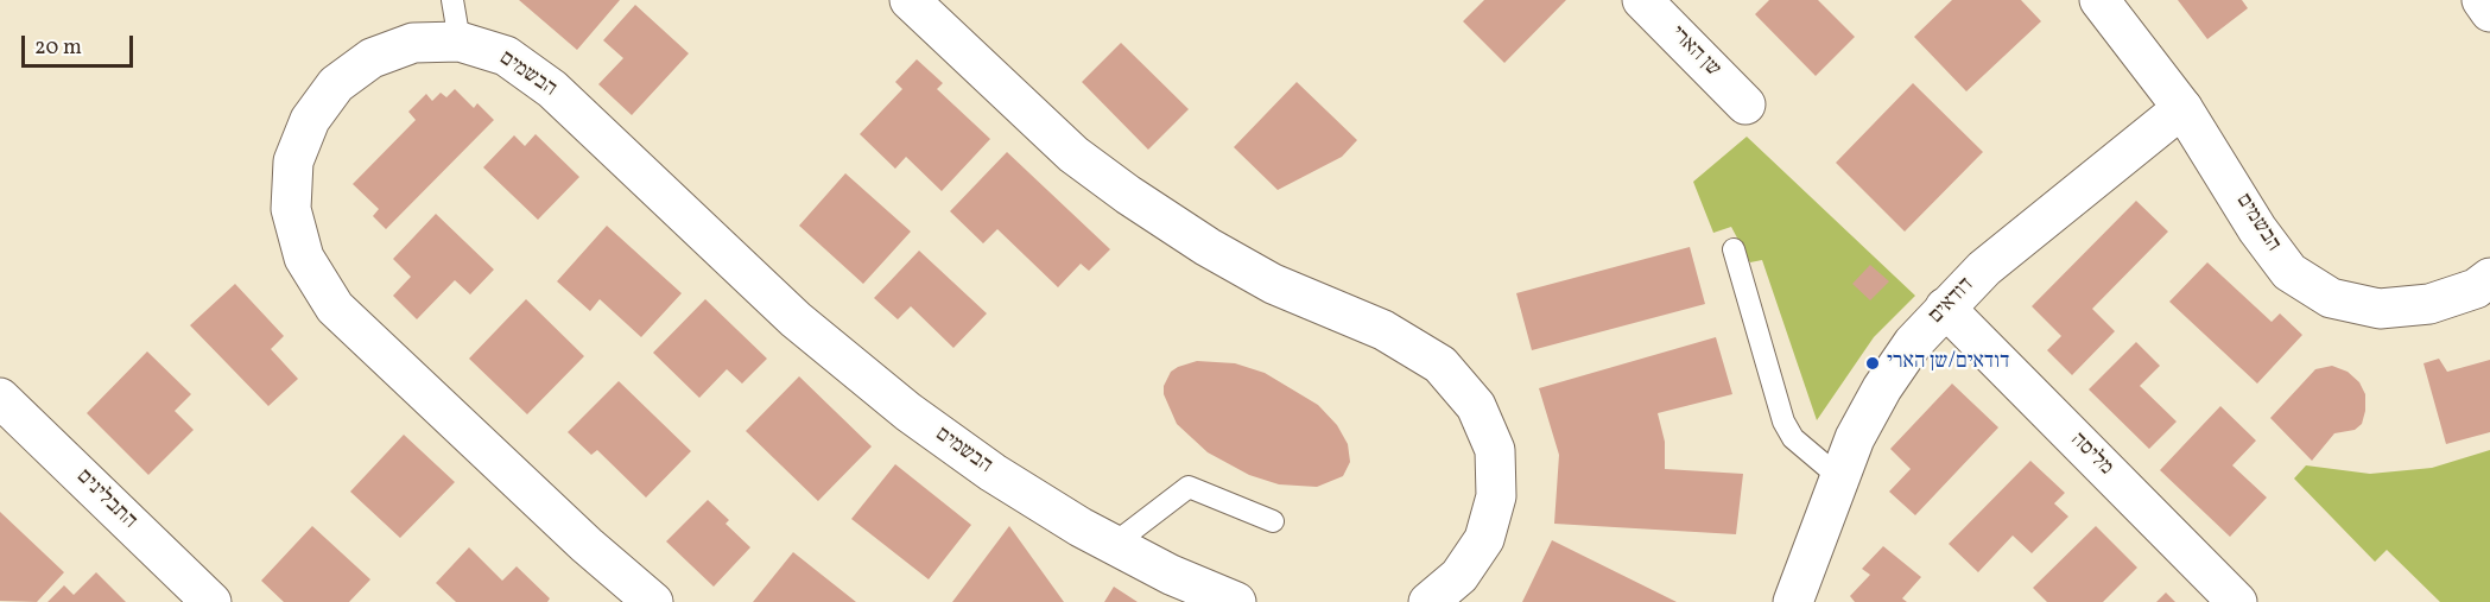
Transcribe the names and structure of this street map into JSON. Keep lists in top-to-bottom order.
{
  "streets": {
    "street": [
      "שן הארי",
      "הבשמים",
      "דודאים",
      "מליסה",
      "התבלינים"
    ]
  },
  "crossings": [
    ["הבשמים", "דודאים"],
    ["דודאים", "מליסה"]
  ],
  "places": ["דודאים/שן הארי"],
  "scale_bar": "20 m"
}
